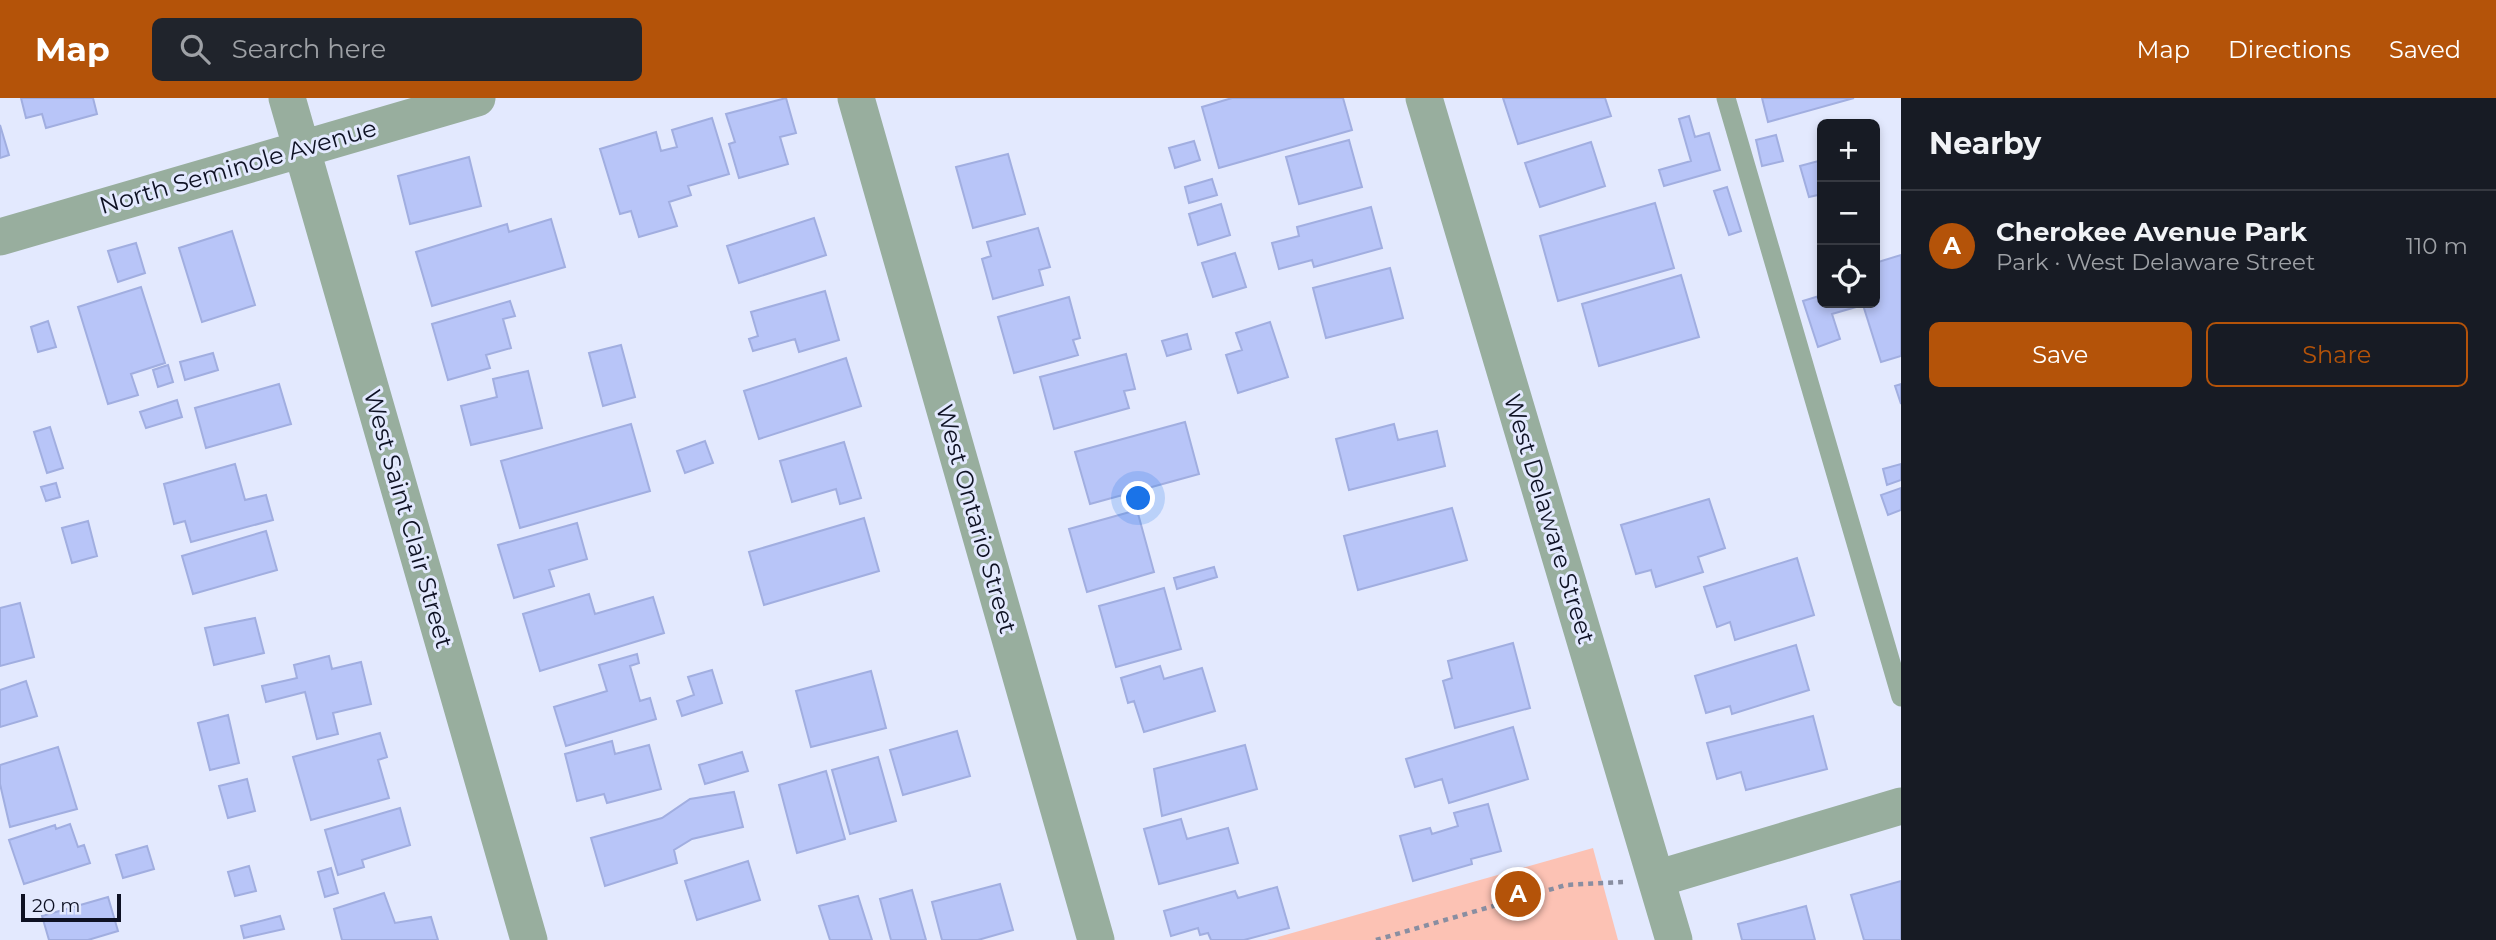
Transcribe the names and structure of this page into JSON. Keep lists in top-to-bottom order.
{
  "streets": {
    "street": [
      "North Seminole Avenue",
      "West Saint Clair Street",
      "West Ontario Street",
      "West Delaware Street"
    ]
  },
  "crossings": [
    ["North Seminole Avenue", "West Saint Clair Street"]
  ],
  "scale_bar": "20 m",
  "page": {
    "header": "Map",
    "search": "Search here",
    "nav": ["Map", "Directions", "Saved"],
    "heading": "Nearby",
    "map_buttons": ["+", "−"],
    "list": [
      {
        "mark": "A",
        "name": "Cherokee Avenue Park",
        "note": "Park · West Delaware Street",
        "value": "110 m"
      }
    ],
    "buttons": ["Save", "Share"],
    "pins": "A",
    "scale": "20 m"
  }
}
